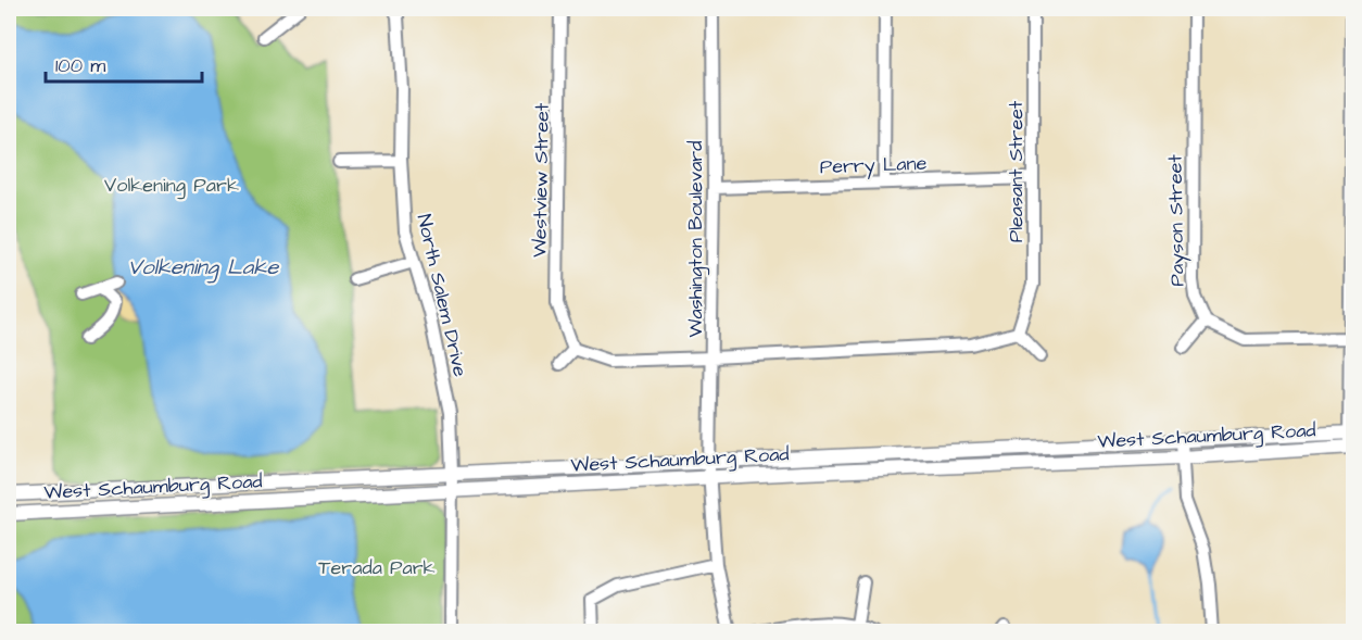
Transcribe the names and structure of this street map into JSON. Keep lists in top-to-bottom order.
{
  "streets": {
    "main road": ["West Schaumburg Road"],
    "street": [
      "Perry Lane",
      "Pleasant Street",
      "Westview Street",
      "Payson Street",
      "Washington Boulevard",
      "North Salem Drive"
    ]
  },
  "crossings": [
    ["Perry Lane", "Pleasant Street"],
    ["Perry Lane", "Washington Boulevard"],
    ["Washington Boulevard", "West Schaumburg Road"],
    ["North Salem Drive", "West Schaumburg Road"]
  ],
  "water": ["Volkening Lake"],
  "parks": ["Volkening Park", "Terada Park"],
  "scale_bar": "100 m"
}
